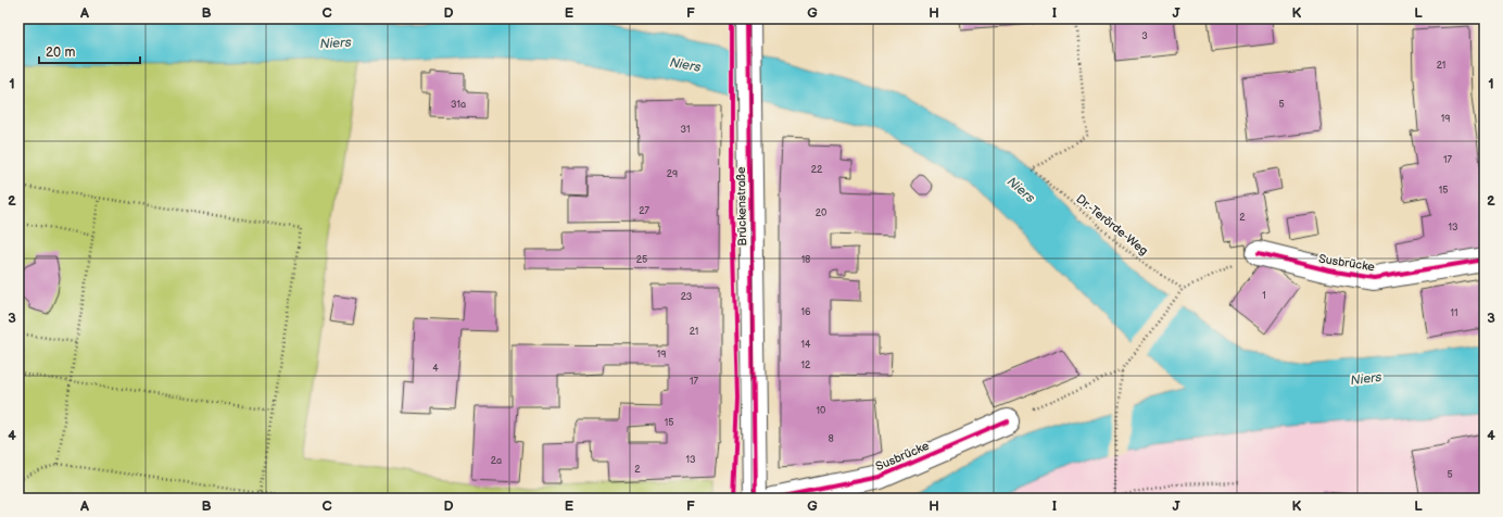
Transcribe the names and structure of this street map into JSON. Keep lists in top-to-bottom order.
{
  "streets": {
    "street": ["Brückenstraße", "Susbrücke"],
    "path": ["Dr.-Terörde-Weg"]
  },
  "water": ["Niers"],
  "house_numbers": [
    "3",
    "21",
    "31a",
    "5",
    "19",
    "31",
    "17",
    "22",
    "29",
    "15",
    "27",
    "20",
    "2",
    "13",
    "25",
    "18",
    "1",
    "23",
    "16",
    "11",
    "21",
    "14",
    "19",
    "12",
    "4",
    "17",
    "10",
    "15",
    "8",
    "13",
    "2a",
    "2",
    "5"
  ],
  "scale_bar": "20 m",
  "grid": {
    "columns": [
      "A",
      "B",
      "C",
      "D",
      "E",
      "F",
      "G",
      "H",
      "I",
      "J",
      "K",
      "L"
    ],
    "rows": [
      "1",
      "2",
      "3",
      "4"
    ]
  }
}
